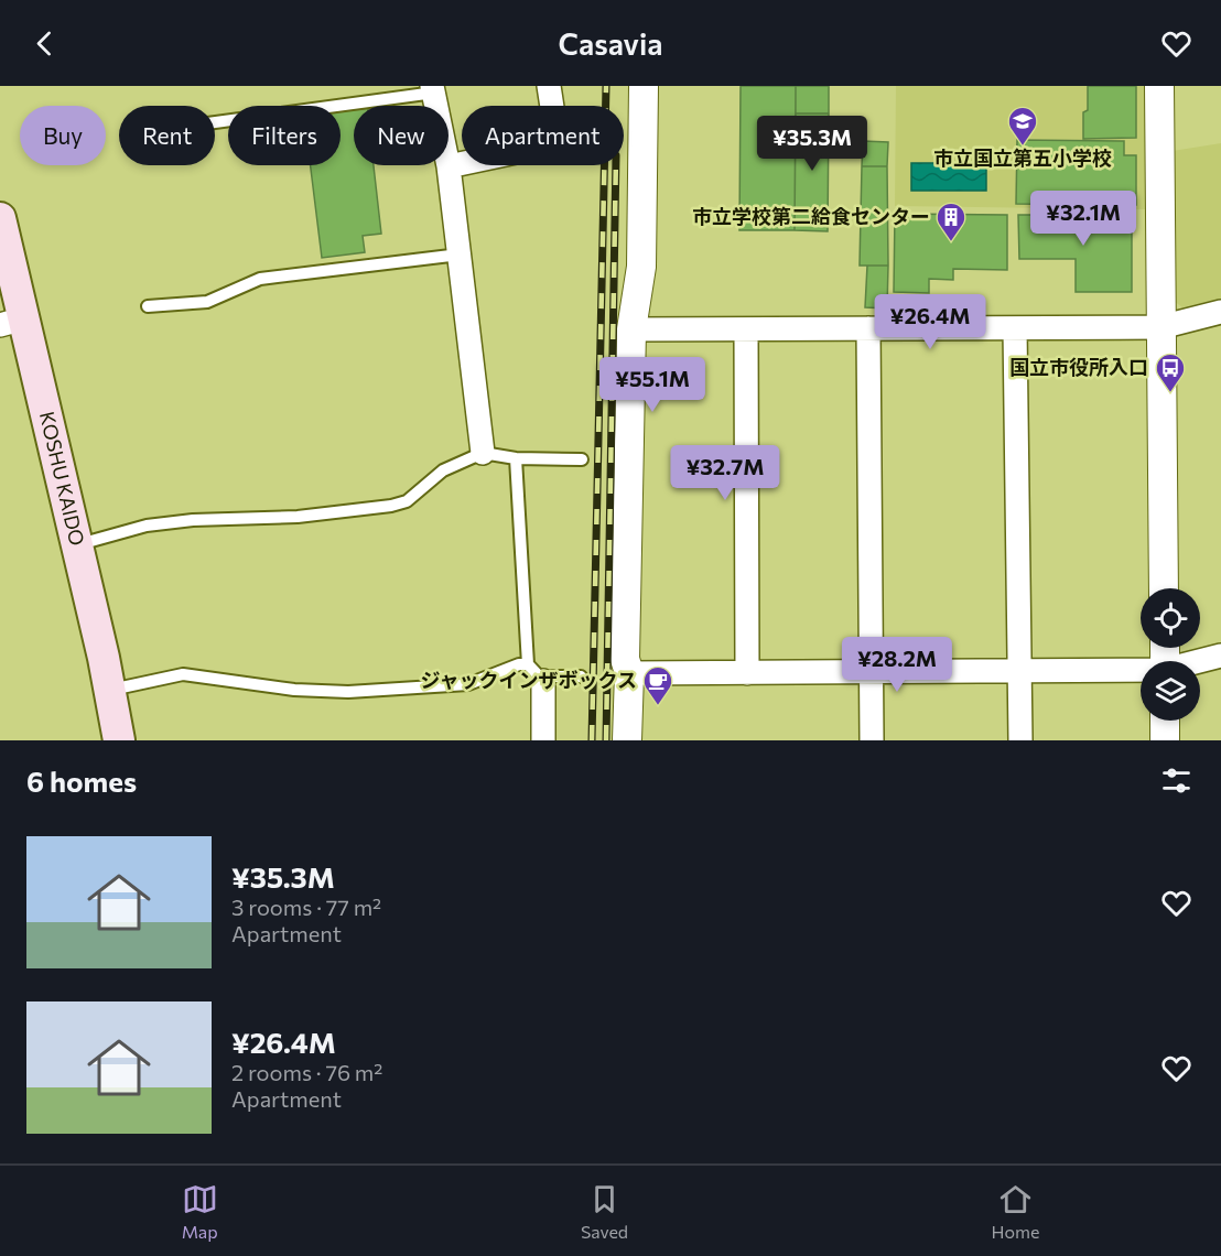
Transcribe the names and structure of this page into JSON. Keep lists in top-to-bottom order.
{
  "streets": {
    "main road": ["KOSHU KAIDO"]
  },
  "places": {
    "school or university": ["市立国立第五小学校"],
    "building": ["市立学校第二給食センター"],
    "bus stop": ["国立市役所入口"],
    "cafe": ["ジャックインザボックス"]
  },
  "page": {
    "header": "Casavia",
    "chip": [
      "Buy",
      "Rent",
      "Filters",
      "New",
      "Apartment"
    ],
    "price": [
      "¥35.3M",
      "¥32.1M",
      "¥26.4M",
      "¥55.1M",
      "¥32.7M",
      "¥28.2M"
    ],
    "heading": "6 homes",
    "list": [
      {
        "name": "¥35.3M",
        "note": "3 rooms · 77 m² · Apartment"
      },
      {
        "name": "¥26.4M",
        "note": "2 rooms · 76 m² · Apartment"
      }
    ],
    "tabs": ["Map", "Saved", "Home"]
  }
}
